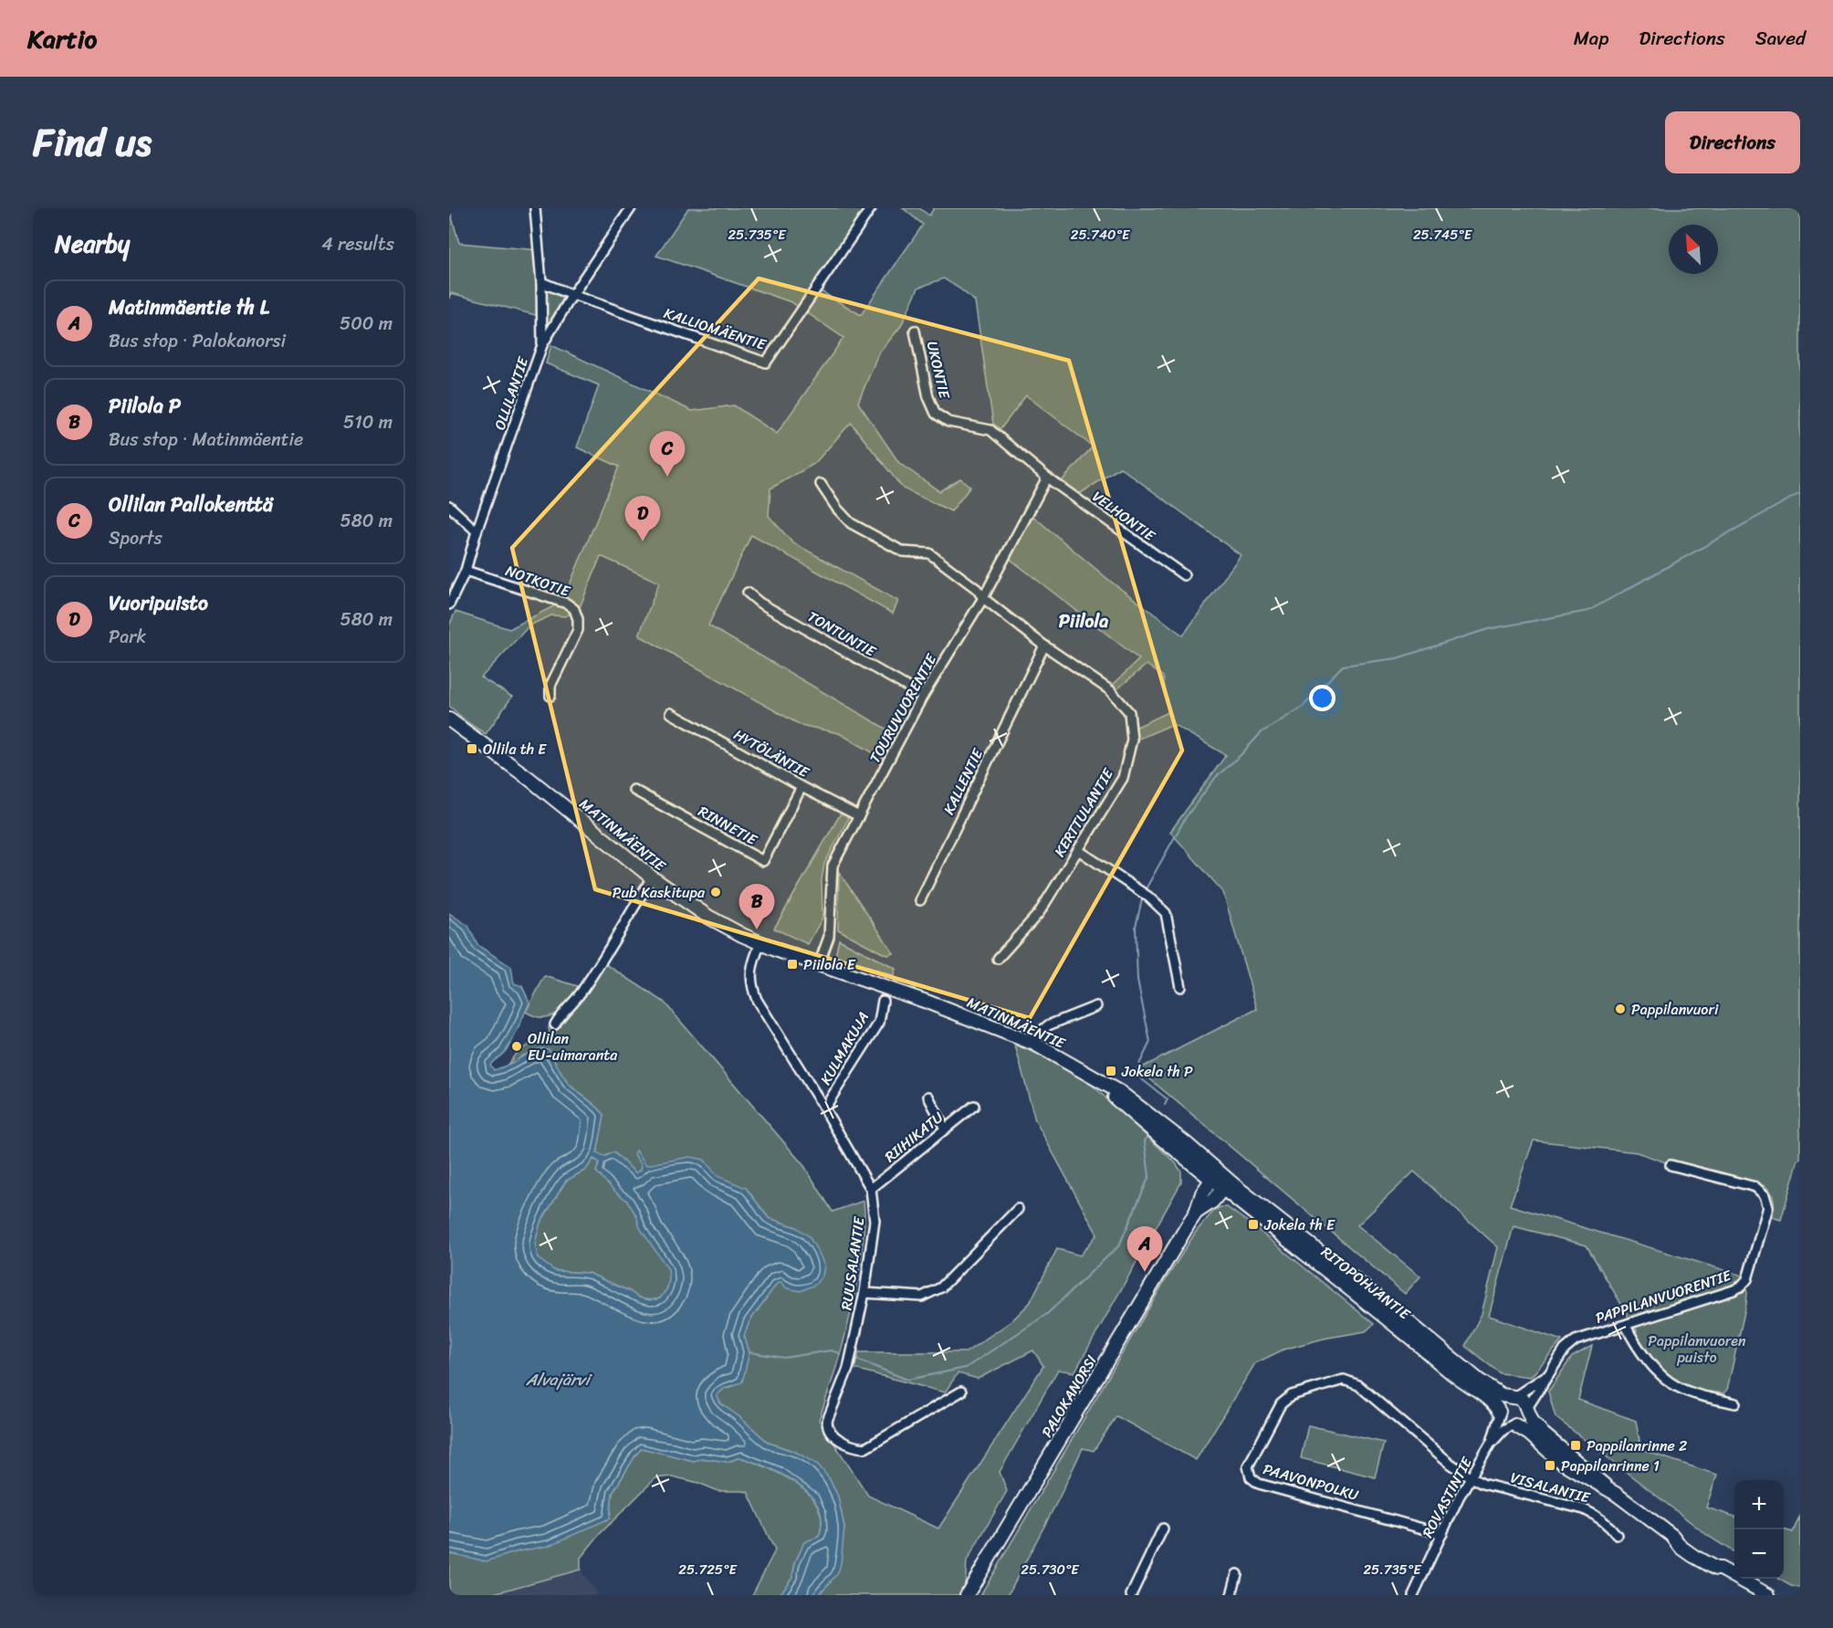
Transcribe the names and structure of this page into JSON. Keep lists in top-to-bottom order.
{
  "streets": {
    "main road": ["MATINMÄENTIE", "RITOPOHJANTIE", "PALOKANORSI"],
    "street": [
      "KALLIOMÄENTIE",
      "UKONTIE",
      "OLLILANTIE",
      "VELHONTIE",
      "NOTKOTIE",
      "TONTUNTIE",
      "TOURUVUORENTIE",
      "HYTÖLÄNTIE",
      "KALLENTIE",
      "KERTTULANTIE",
      "RINNETIE",
      "KULMAKUJA",
      "RIIHIKATU",
      "RUUSALANTIE",
      "PAPPILANVUORENTIE",
      "PAAVONPOLKU",
      "VISALANTIE",
      "ROVASTINTIE"
    ]
  },
  "crossings": [
    ["KALLIOMÄENTIE", "OLLILANTIE"],
    ["UKONTIE", "VELHONTIE"],
    ["UKONTIE", "TOURUVUORENTIE"],
    ["OLLILANTIE", "NOTKOTIE"],
    ["VELHONTIE", "TOURUVUORENTIE"],
    ["TONTUNTIE", "TOURUVUORENTIE"],
    ["TOURUVUORENTIE", "HYTÖLÄNTIE"],
    ["TOURUVUORENTIE", "KERTTULANTIE"],
    ["TOURUVUORENTIE", "MATINMÄENTIE"],
    ["HYTÖLÄNTIE", "RINNETIE"],
    ["KALLENTIE", "KERTTULANTIE"],
    ["MATINMÄENTIE", "RUUSALANTIE"],
    ["MATINMÄENTIE", "RITOPOHJANTIE"],
    ["MATINMÄENTIE", "PALOKANORSI"],
    ["KULMAKUJA", "RUUSALANTIE"],
    ["RIIHIKATU", "RUUSALANTIE"],
    ["RITOPOHJANTIE", "PAPPILANVUORENTIE"],
    ["RITOPOHJANTIE", "PALOKANORSI"],
    ["RITOPOHJANTIE", "ROVASTINTIE"],
    ["PAPPILANVUORENTIE", "ROVASTINTIE"],
    ["PAAVONPOLKU", "VISALANTIE"],
    ["PAAVONPOLKU", "ROVASTINTIE"],
    ["VISALANTIE", "ROVASTINTIE"]
  ],
  "districts": ["Piilola"],
  "water": ["Alvajärvi"],
  "parks": ["Pappilanvuoren puisto"],
  "places": {
    "transit": [
      "Ollila th E",
      "Piilola E",
      "Jokela th P",
      "Jokela th E",
      "Pappilanrinne 2",
      "Pappilanrinne 1"
    ],
    "other": ["Pub Kaskitupa", "Pappilanvuori", "Ollilan EU-uimaranta"]
  },
  "north": "top left",
  "page": {
    "header": "Kartio",
    "nav": ["Map", "Directions", "Saved"],
    "title": "Find us",
    "buttons": "Directions",
    "heading": ["Nearby", "4 results"],
    "list": [
      {
        "mark": "A",
        "name": "Matinmäentie th L",
        "note": "Bus stop · Palokanorsi",
        "value": "500 m"
      },
      {
        "mark": "B",
        "name": "Piilola P",
        "note": "Bus stop · Matinmäentie",
        "value": "510 m"
      },
      {
        "mark": "C",
        "name": "Ollilan Pallokenttä",
        "note": "Sports",
        "value": "580 m"
      },
      {
        "mark": "D",
        "name": "Vuoripuisto",
        "note": "Park",
        "value": "580 m"
      }
    ],
    "pins": [
      "C",
      "D",
      "B",
      "A"
    ],
    "map_buttons": ["+", "−"]
  },
  "coordinates": [
    "25.735°E",
    "25.745°E",
    "25.740°E",
    "25.725°E",
    "25.730°E"
  ]
}
